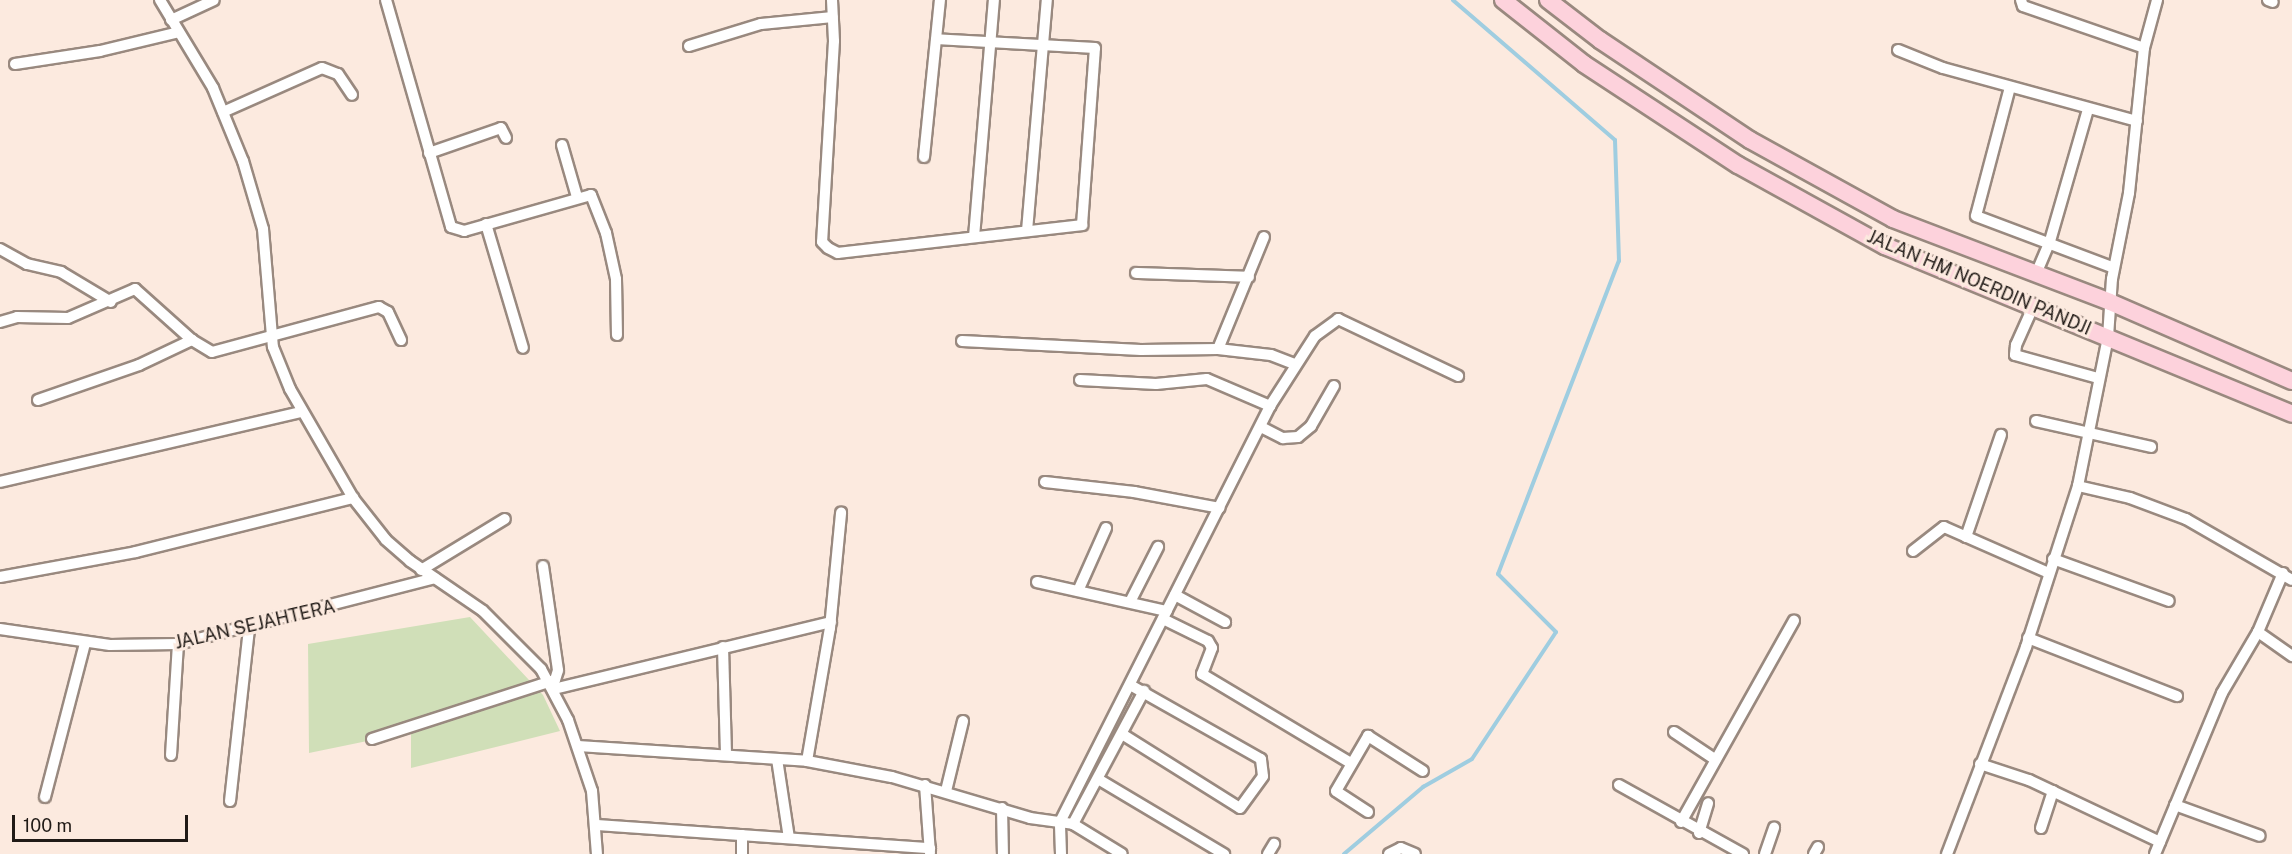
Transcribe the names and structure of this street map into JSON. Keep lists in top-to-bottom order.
{
  "streets": {
    "main road": ["JALAN HM NOERDIN PANDJI"],
    "street": ["JALAN SEJAHTERA"]
  },
  "scale_bar": "100 m"
}
